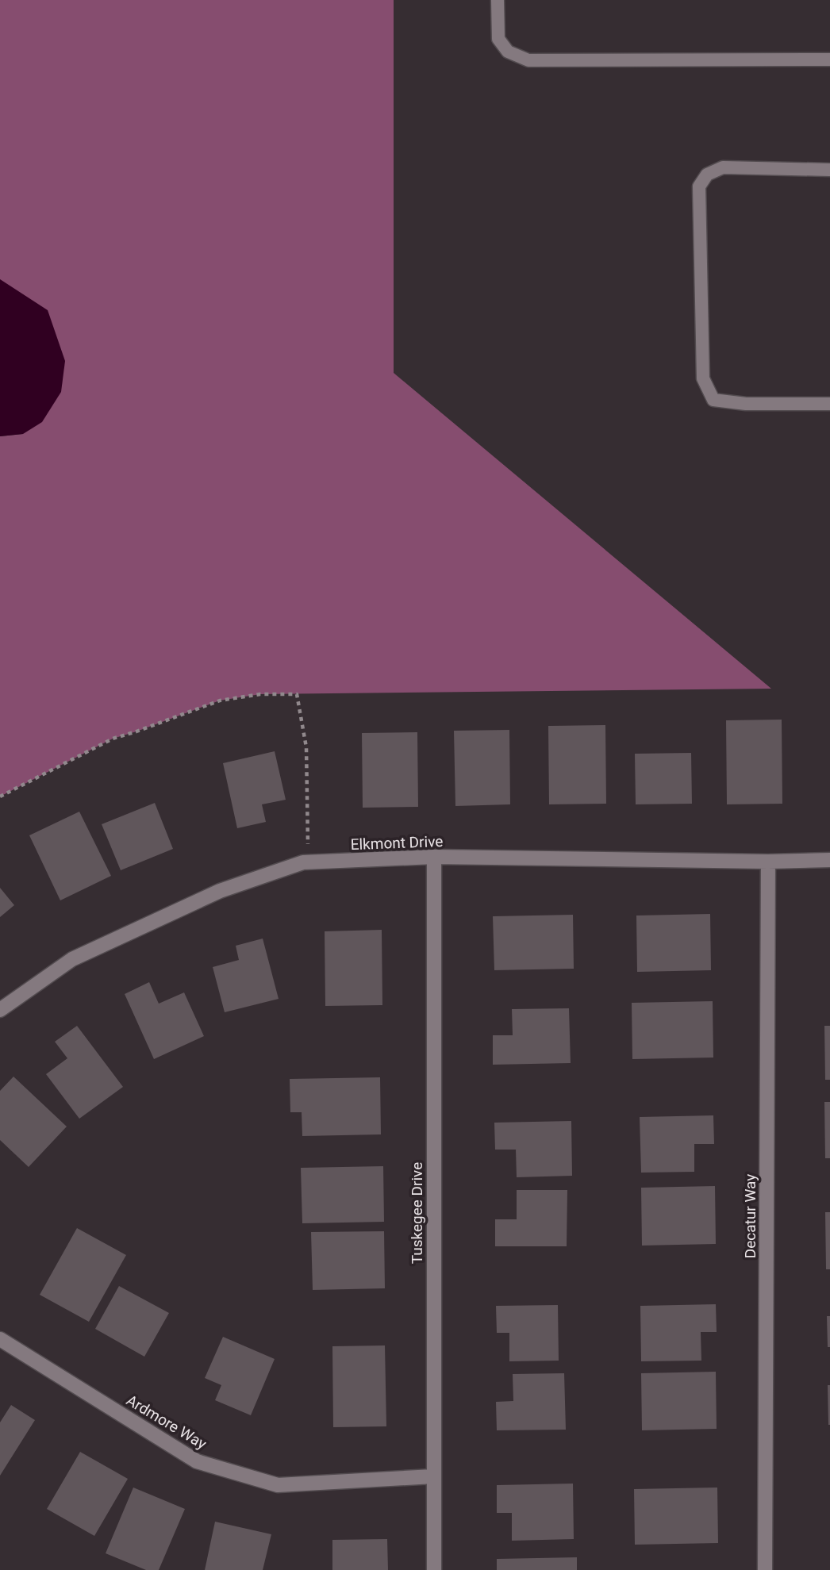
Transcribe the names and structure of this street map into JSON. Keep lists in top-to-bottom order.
{
  "streets": {
    "street": [
      "Elkmont Drive",
      "Tuskegee Drive",
      "Decatur Way",
      "Ardmore Way"
    ]
  },
  "crossings": [
    ["Elkmont Drive", "Tuskegee Drive"],
    ["Elkmont Drive", "Decatur Way"],
    ["Tuskegee Drive", "Ardmore Way"]
  ]
}
